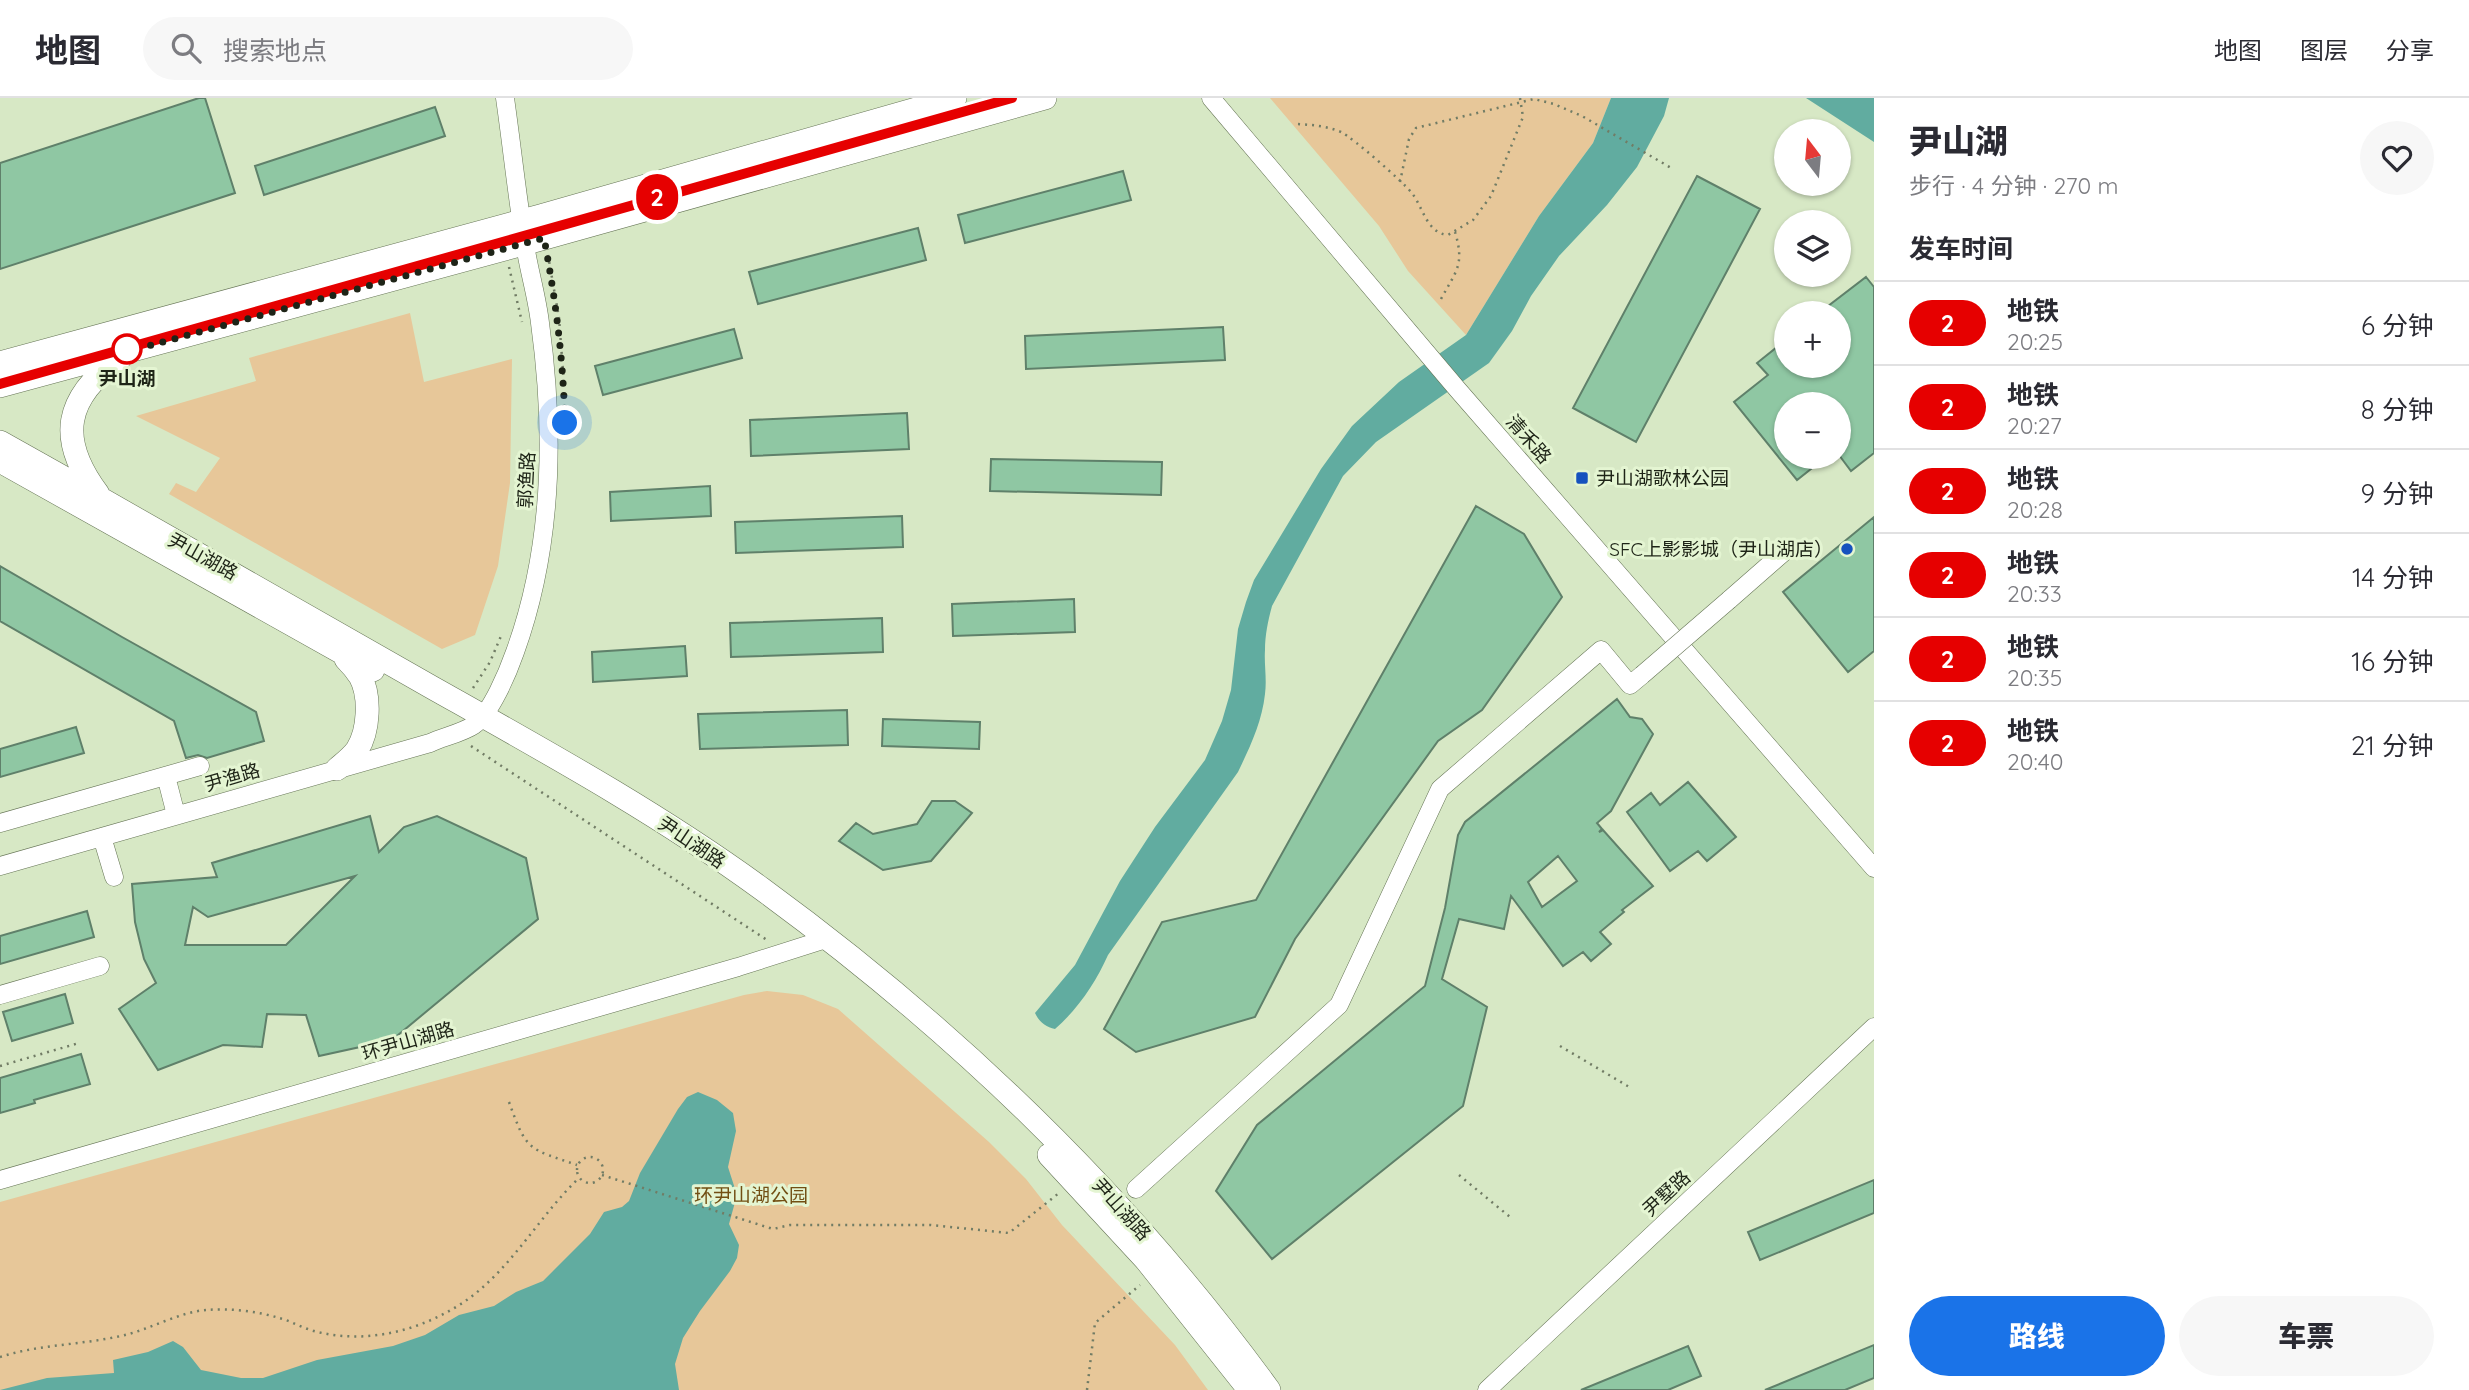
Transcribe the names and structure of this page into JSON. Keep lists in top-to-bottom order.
{
  "streets": {
    "main road": ["尹山湖路"],
    "street": [
      "清禾路",
      "郭渔路",
      "尹渔路",
      "环尹山湖路",
      "尹墅路"
    ]
  },
  "crossings": [
    ["郭渔路", "尹山湖路"],
    ["郭渔路", "尹渔路"],
    ["尹山湖路", "尹渔路"],
    ["尹山湖路", "环尹山湖路"]
  ],
  "parks": ["环尹山湖公园"],
  "places": {
    "other": ["尹山湖", "SFC上影影城（尹山湖店）"],
    "transit": ["尹山湖歌林公园"]
  },
  "lines": ["metro line 2"],
  "north": "top",
  "page": {
    "header": "地图",
    "search": "搜索地点",
    "nav": ["地图", "图层", "分享"],
    "on_map": "2",
    "heading": [
      ["尹山湖", "步行 · 4 分钟 · 270 m"],
      "发车时间"
    ],
    "map_buttons": ["+", "−"],
    "list": [
      {
        "mark": "2",
        "name": "地铁",
        "note": "20:25",
        "value": "6 分钟"
      },
      {
        "mark": "2",
        "name": "地铁",
        "note": "20:27",
        "value": "8 分钟"
      },
      {
        "mark": "2",
        "name": "地铁",
        "note": "20:28",
        "value": "9 分钟"
      },
      {
        "mark": "2",
        "name": "地铁",
        "note": "20:33",
        "value": "14 分钟"
      },
      {
        "mark": "2",
        "name": "地铁",
        "note": "20:35",
        "value": "16 分钟"
      },
      {
        "mark": "2",
        "name": "地铁",
        "note": "20:40",
        "value": "21 分钟"
      }
    ],
    "buttons": ["路线", "车票"]
  }
}
